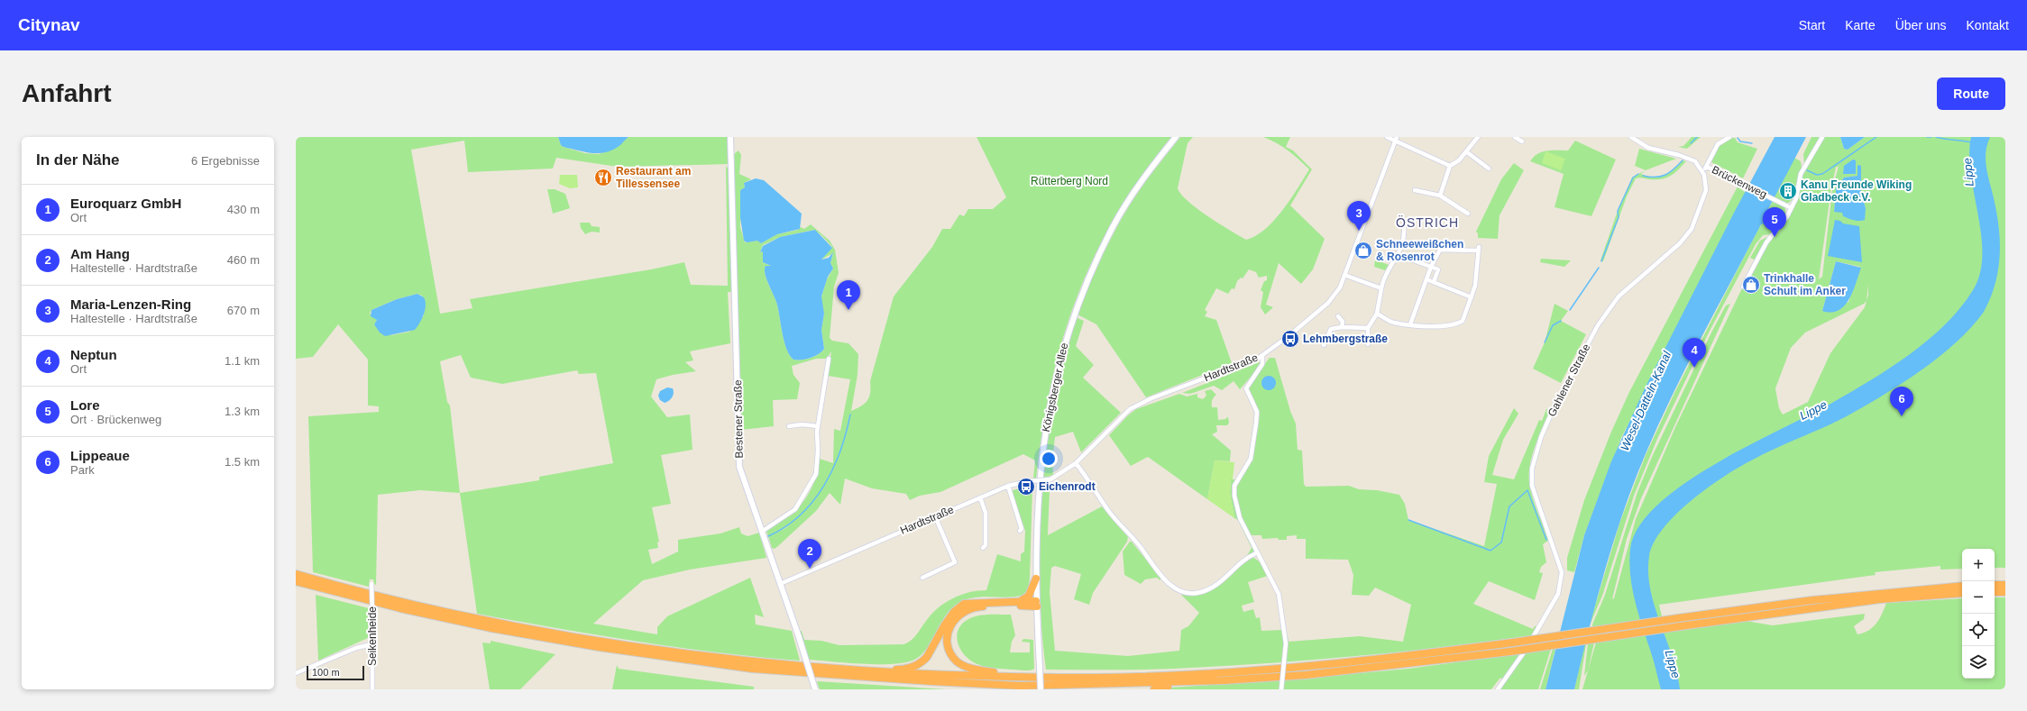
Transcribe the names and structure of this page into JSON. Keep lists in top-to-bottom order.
{
  "streets": {
    "main road": ["Königsberger Allee", "Bestener Straße"],
    "street": [
      "Brückenweg",
      "Hardtstraße",
      "Gahlener Straße",
      "Seikenheide"
    ]
  },
  "crossings": [
    ["Hardtstraße", "Bestener Straße"]
  ],
  "districts": ["ÖSTRICH"],
  "water": ["Lippe", "Wesel-Datteln-Kanal"],
  "parks": ["Rütterberg Nord"],
  "places": {
    "restaurant": ["Restaurant am Tillessensee"],
    "building": ["Kanu Freunde Wiking Gladbeck e.V."],
    "shop": ["Schneeweißchen & Rosenrot", "Trinkhalle Schult im Anker"],
    "bus stop": ["Lehmbergstraße", "Eichenrodt"]
  },
  "scale_bar": "100 m",
  "page": {
    "header": "Citynav",
    "nav": [
      "Start",
      "Karte",
      "Über uns",
      "Kontakt"
    ],
    "buttons": "Route",
    "title": "Anfahrt",
    "heading": ["In der Nähe", "6 Ergebnisse"],
    "list": [
      {
        "mark": "1",
        "name": "Euroquarz GmbH",
        "note": "Ort",
        "value": "430 m"
      },
      {
        "mark": "2",
        "name": "Am Hang",
        "note": "Haltestelle · Hardtstraße",
        "value": "460 m"
      },
      {
        "mark": "3",
        "name": "Maria-Lenzen-Ring",
        "note": "Haltestelle · Hardtstraße",
        "value": "670 m"
      },
      {
        "mark": "4",
        "name": "Neptun",
        "note": "Ort",
        "value": "1.1 km"
      },
      {
        "mark": "5",
        "name": "Lore",
        "note": "Ort · Brückenweg",
        "value": "1.3 km"
      },
      {
        "mark": "6",
        "name": "Lippeaue",
        "note": "Park",
        "value": "1.5 km"
      }
    ],
    "pins": [
      "3",
      "5",
      "1",
      "4",
      "6",
      "2"
    ],
    "map_buttons": ["+", "−"],
    "scale": "100 m"
  }
}
